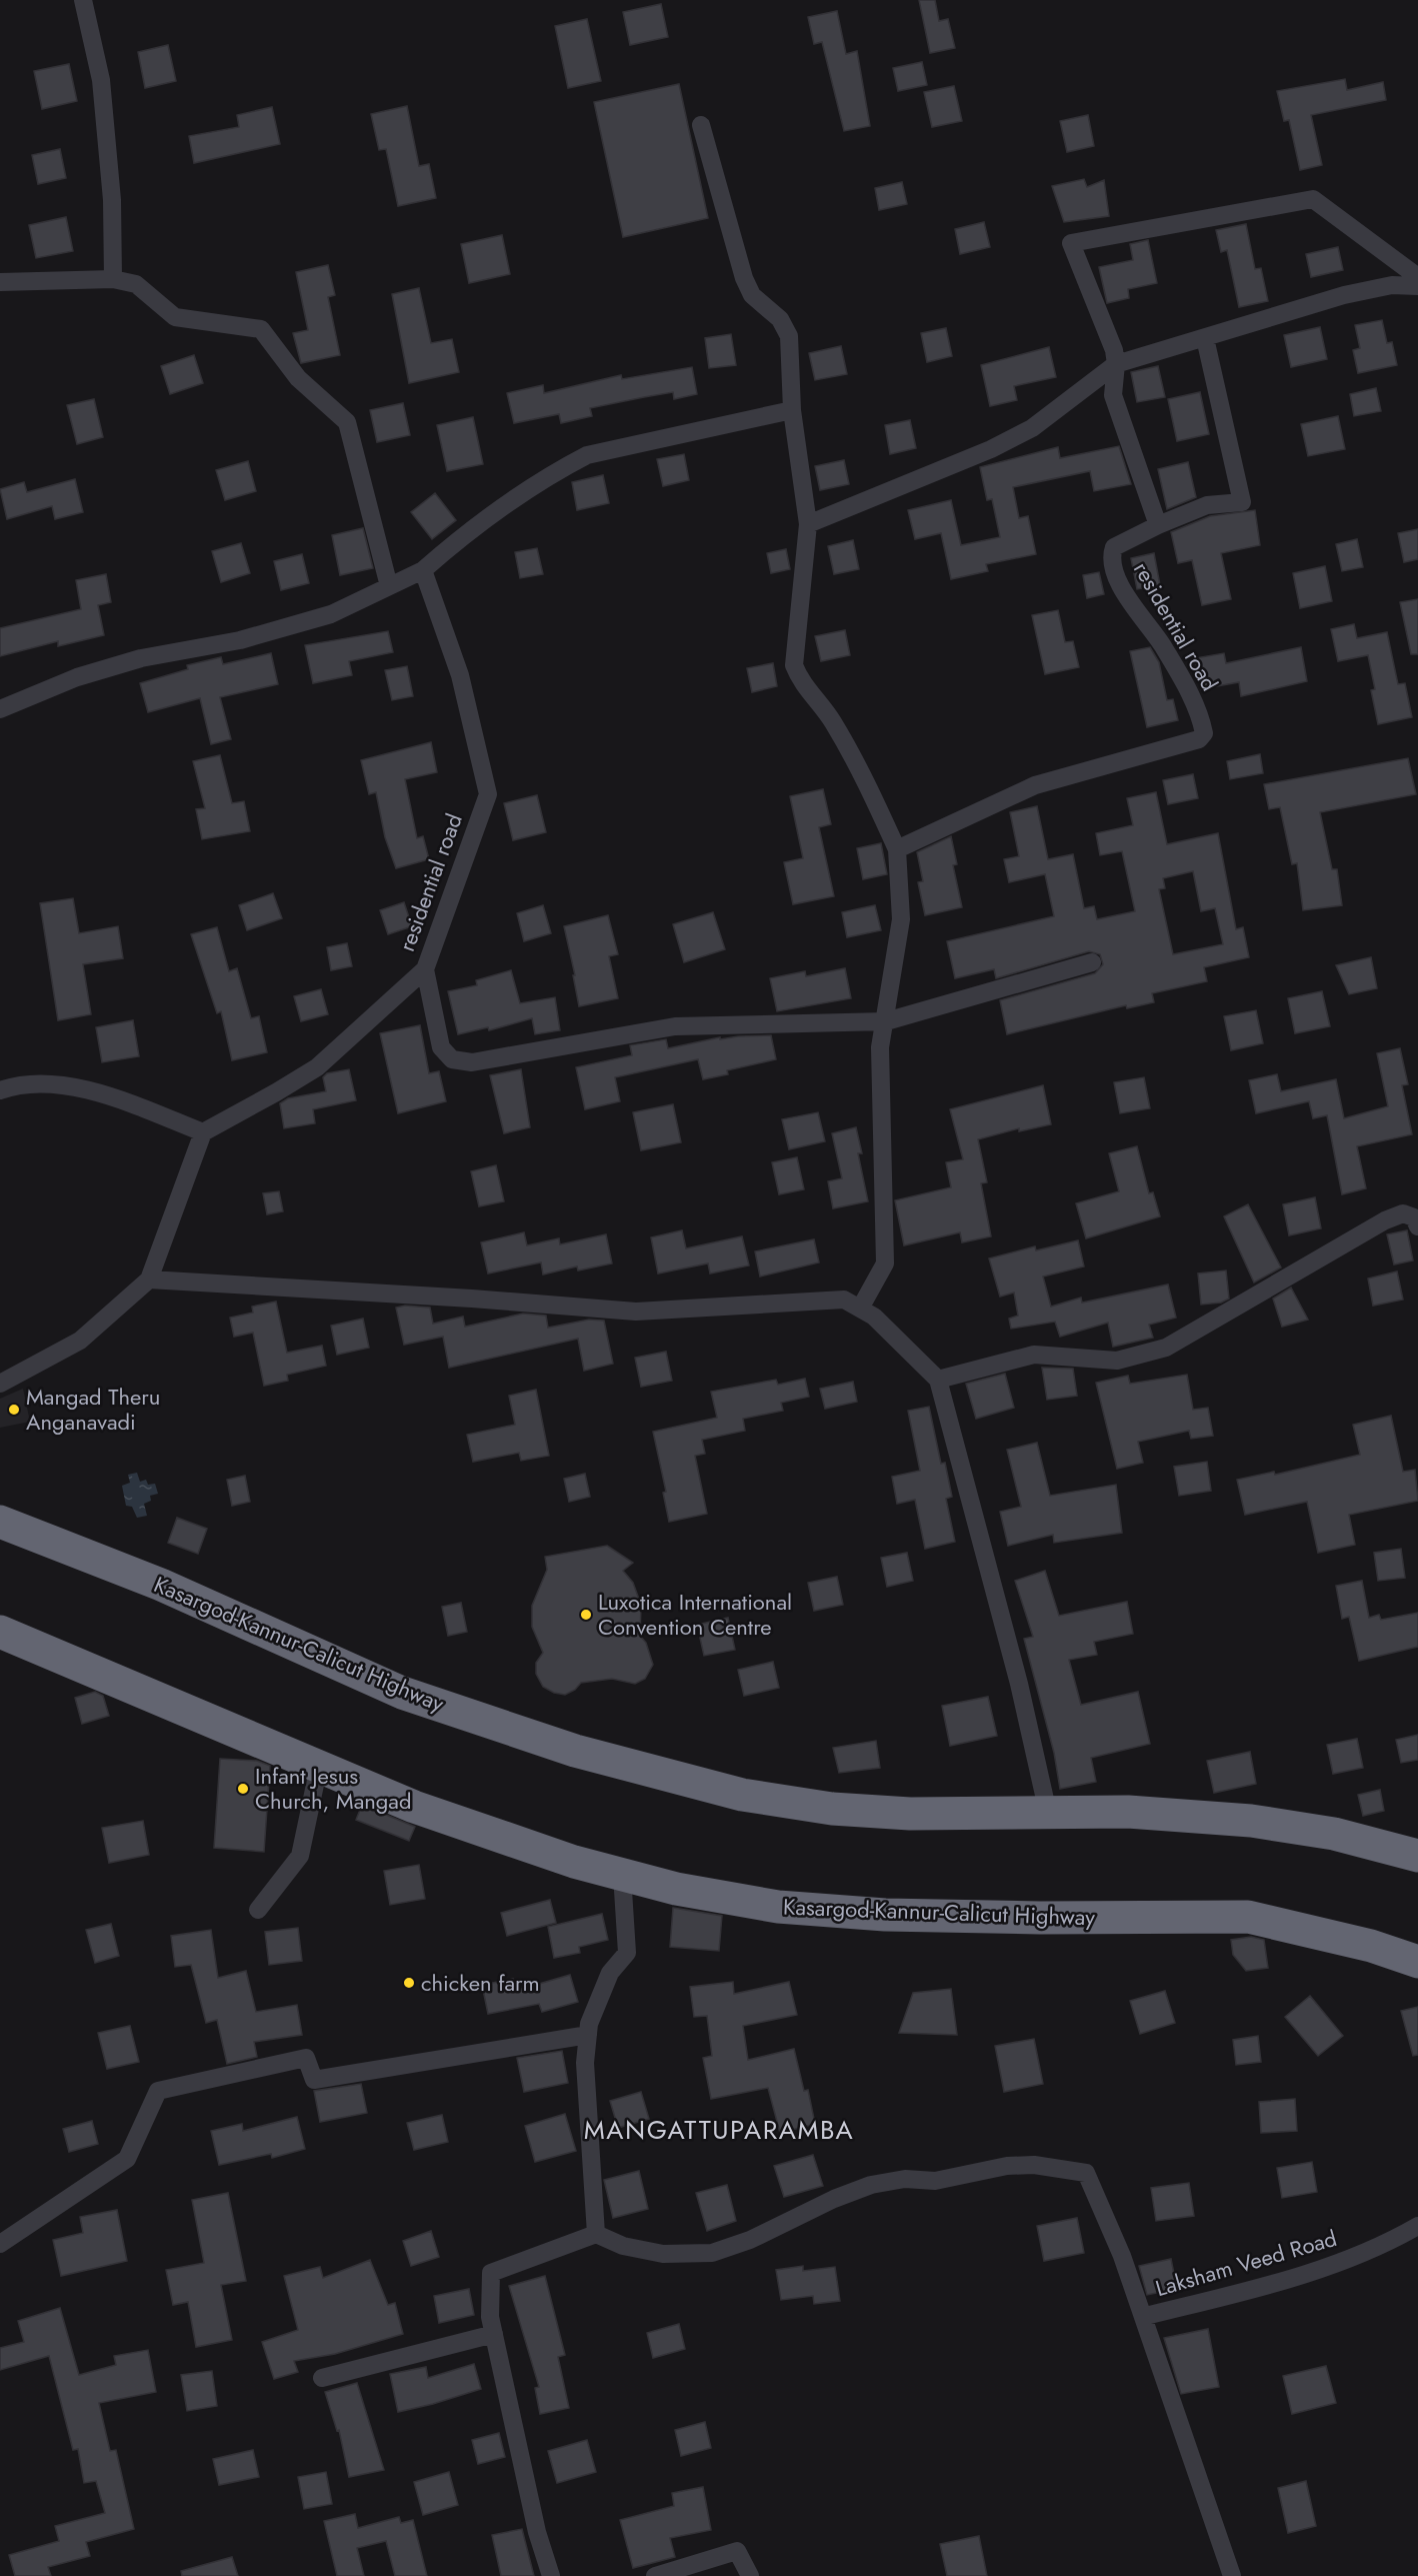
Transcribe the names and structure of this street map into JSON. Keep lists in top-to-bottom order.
{
  "streets": {
    "highway": ["Kasargod-Kannur-Calicut Highway"],
    "street": ["residential road", "Laksham Veed Road"]
  },
  "districts": ["MANGATTUPARAMBA"],
  "places": [
    "Mangad Theru Anganavadi",
    "Luxotica International Convention Centre",
    "Infant Jesus Church, Mangad",
    "chicken farm"
  ]
}
